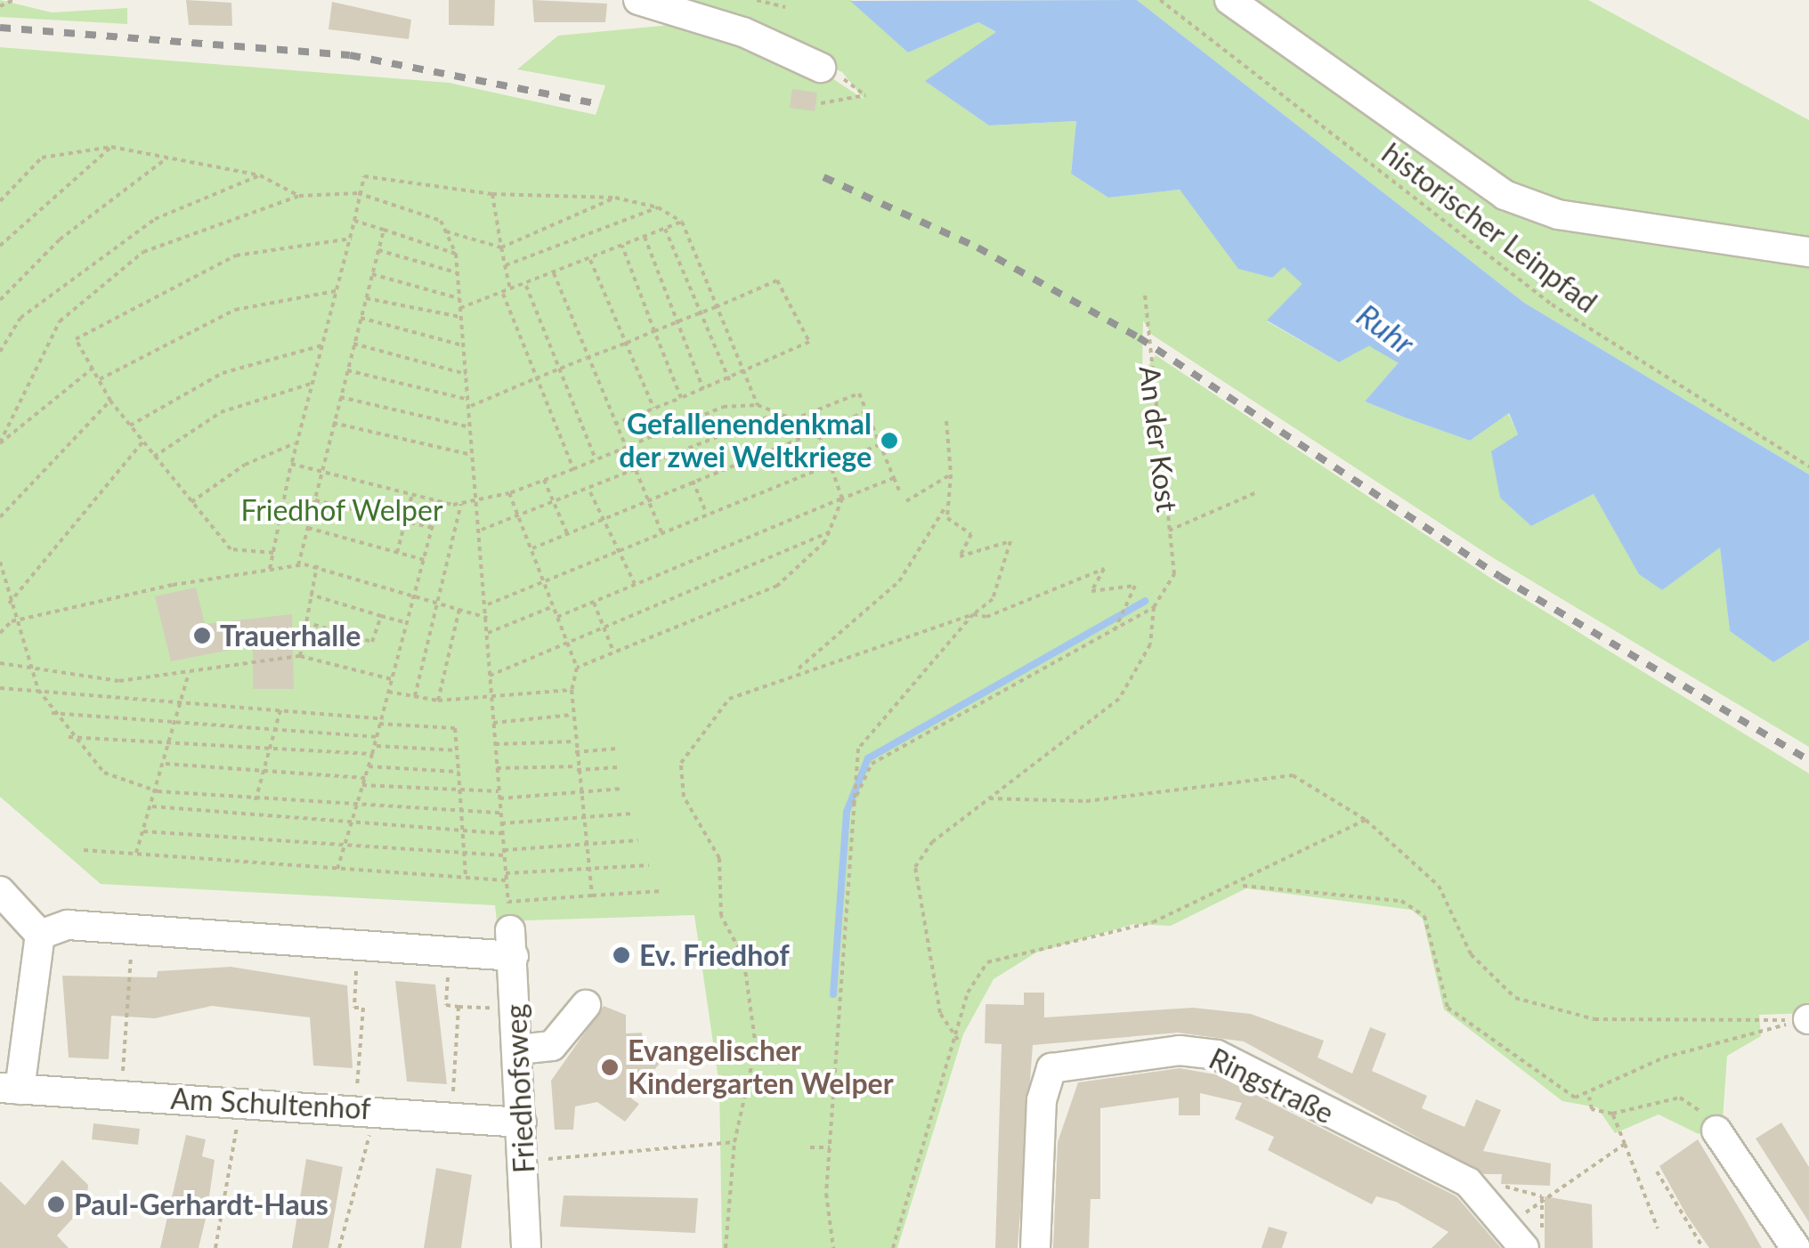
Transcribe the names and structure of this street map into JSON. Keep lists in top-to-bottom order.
{
  "streets": {
    "street": ["Ringstraße", "Friedhofsweg", "Am Schultenhof"],
    "path": ["historischer Leinpfad", "An der Kost"]
  },
  "crossings": [
    ["Friedhofsweg", "Am Schultenhof"]
  ],
  "water": ["Ruhr"],
  "parks": ["Friedhof Welper"],
  "places": [
    "Gefallenendenkmal der zwei Weltkriege",
    "Trauerhalle",
    "Ev. Friedhof",
    "Evangelischer Kindergarten Welper",
    "Paul-Gerhardt-Haus"
  ]
}
